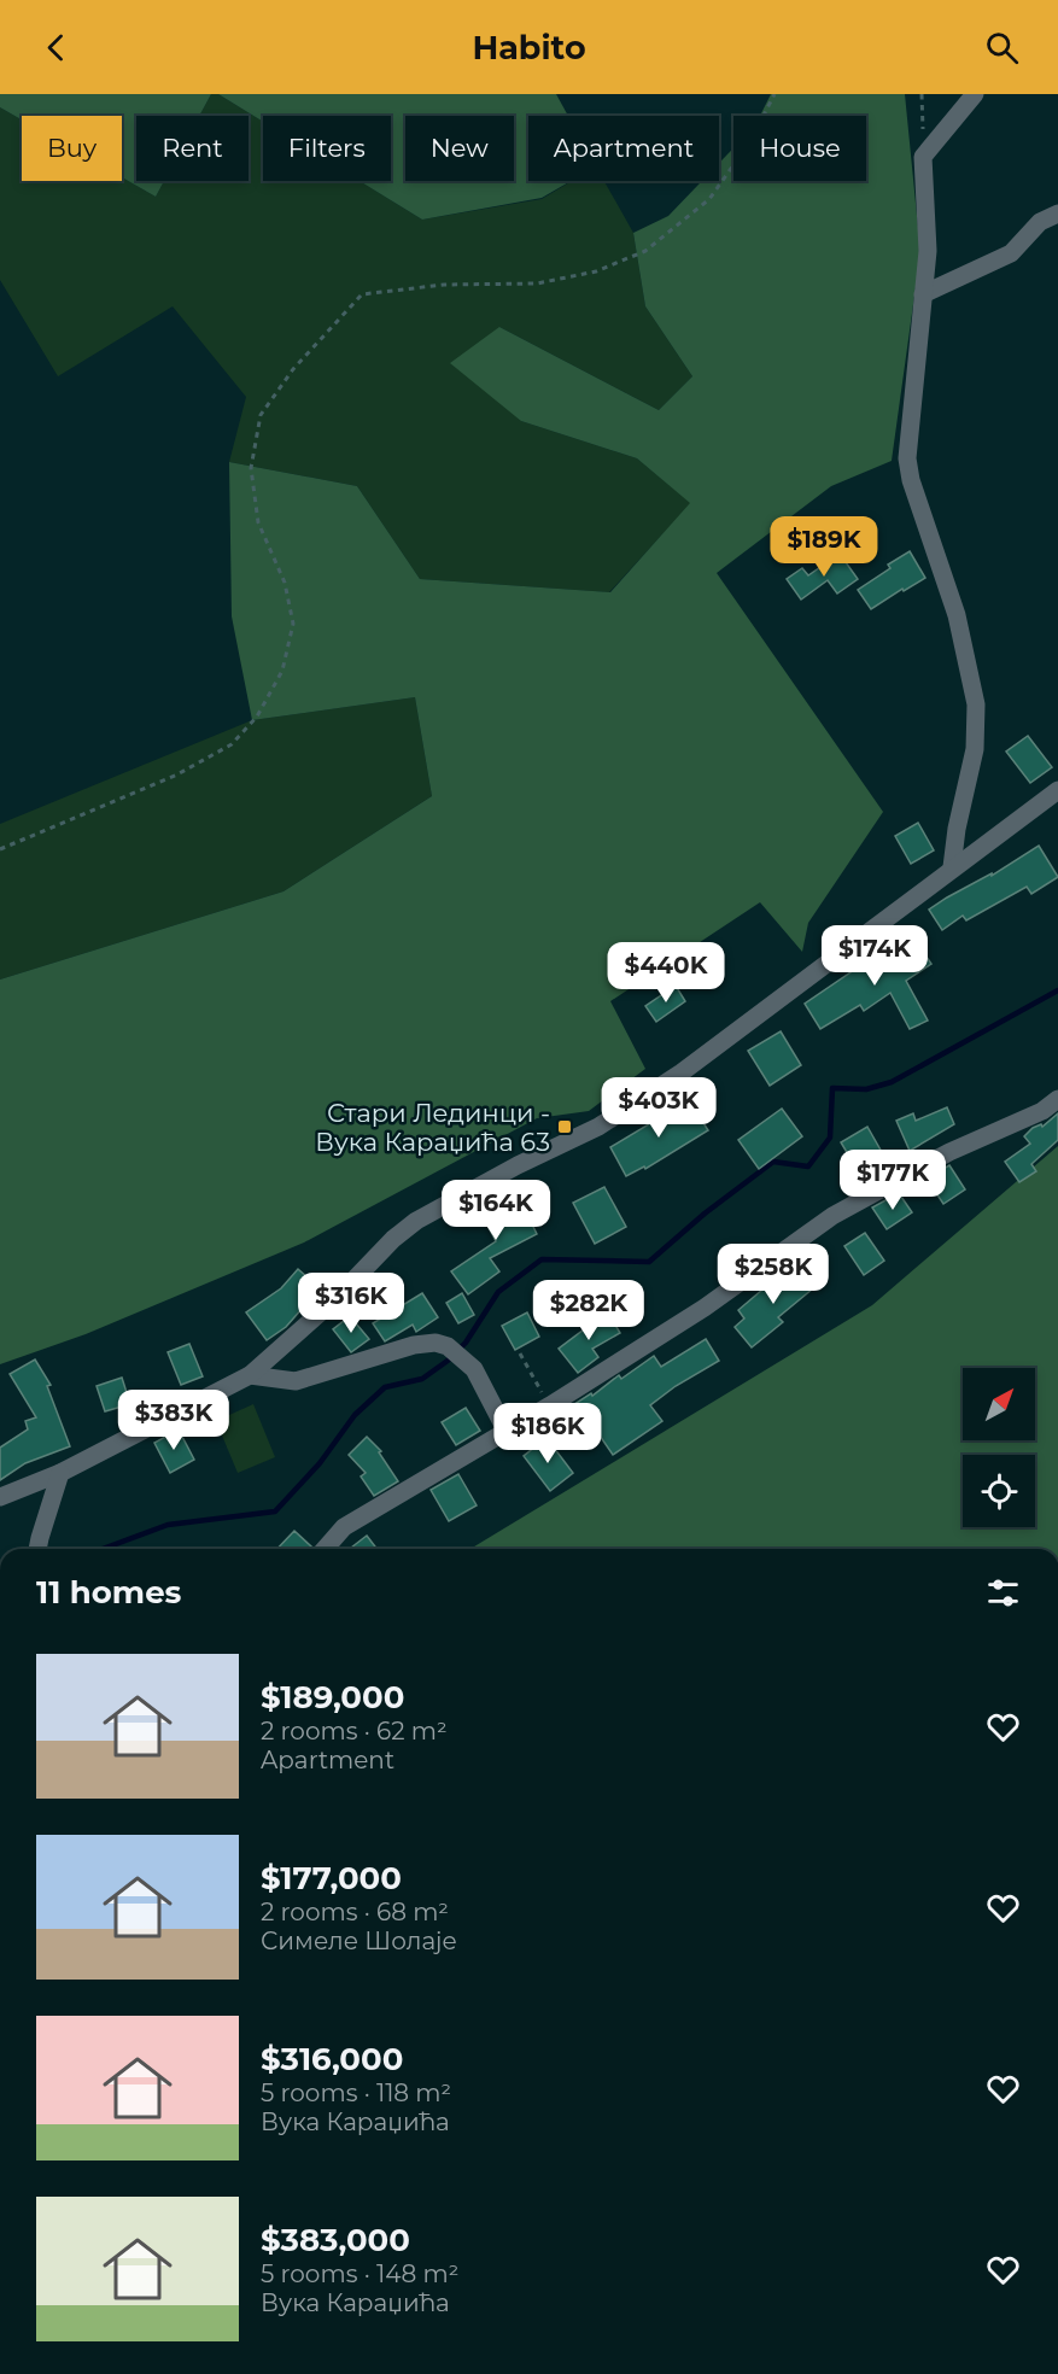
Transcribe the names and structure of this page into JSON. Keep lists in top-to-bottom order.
{
  "places": {
    "transit": ["Стари Лединци - Вука Караџића 63"]
  },
  "north": "top right",
  "page": {
    "header": "Habito",
    "chip": [
      "Buy",
      "Rent",
      "Filters",
      "New",
      "Apartment",
      "House"
    ],
    "price": [
      "$189K",
      "$174K",
      "$440K",
      "$403K",
      "$177K",
      "$164K",
      "$258K",
      "$316K",
      "$282K",
      "$383K",
      "$186K"
    ],
    "heading": "11 homes",
    "list": [
      {
        "name": "$189,000",
        "note": "2 rooms · 62 m² · Apartment"
      },
      {
        "name": "$177,000",
        "note": "2 rooms · 68 m² · Симеле Шолаје"
      },
      {
        "name": "$316,000",
        "note": "5 rooms · 118 m² · Вука Караџића"
      },
      {
        "name": "$383,000",
        "note": "5 rooms · 148 m² · Вука Караџића"
      }
    ]
  }
}
